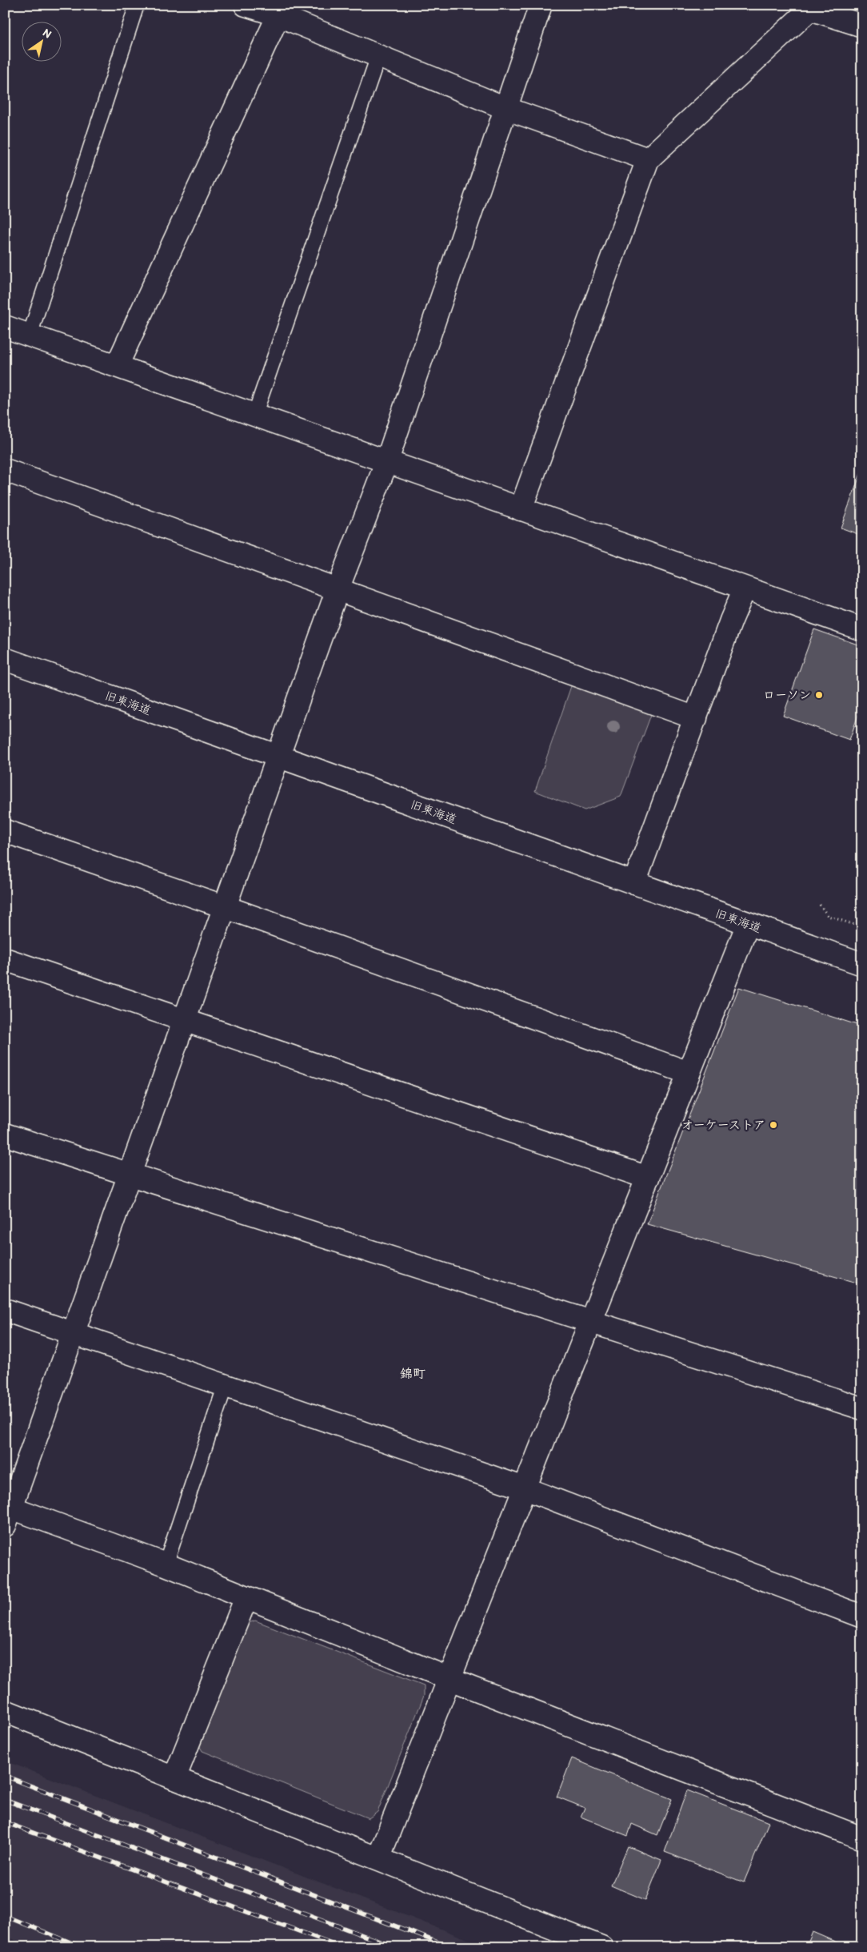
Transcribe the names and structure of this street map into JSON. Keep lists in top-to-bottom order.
{
  "streets": {
    "street": ["旧東海道"]
  },
  "districts": ["錦町"],
  "places": ["ローソン", "オーケーストア"],
  "north": "top right"
}
